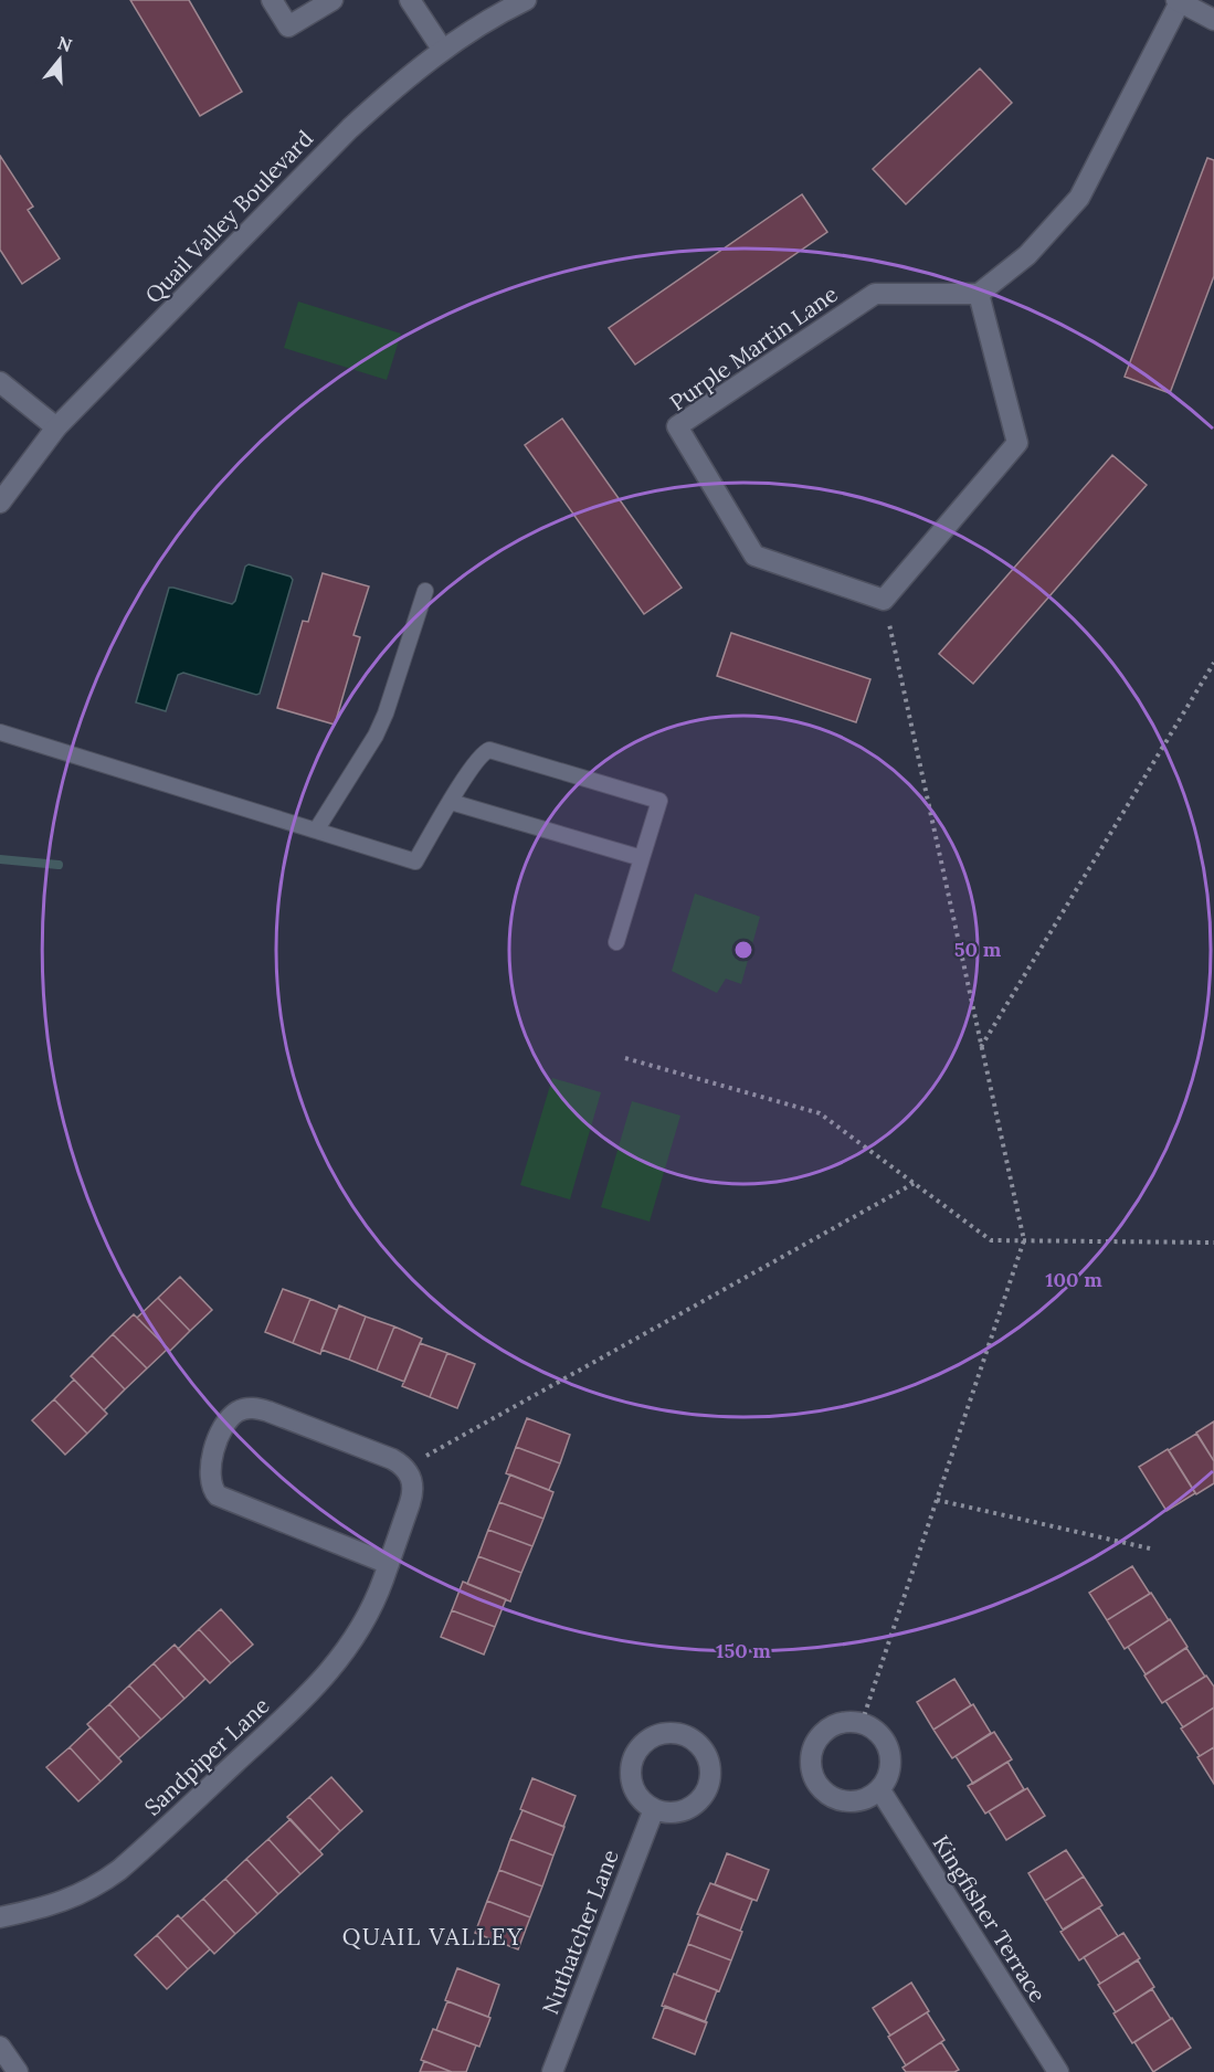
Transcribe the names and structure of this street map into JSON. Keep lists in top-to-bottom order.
{
  "streets": {
    "street": [
      "Quail Valley Boulevard",
      "Purple Martin Lane",
      "Sandpiper Lane",
      "Kingfisher Terrace",
      "Nuthatcher Lane"
    ]
  },
  "districts": ["QUAIL VALLEY"],
  "north": "top",
  "rings": ["50 m", "100 m", "150 m"]
}
